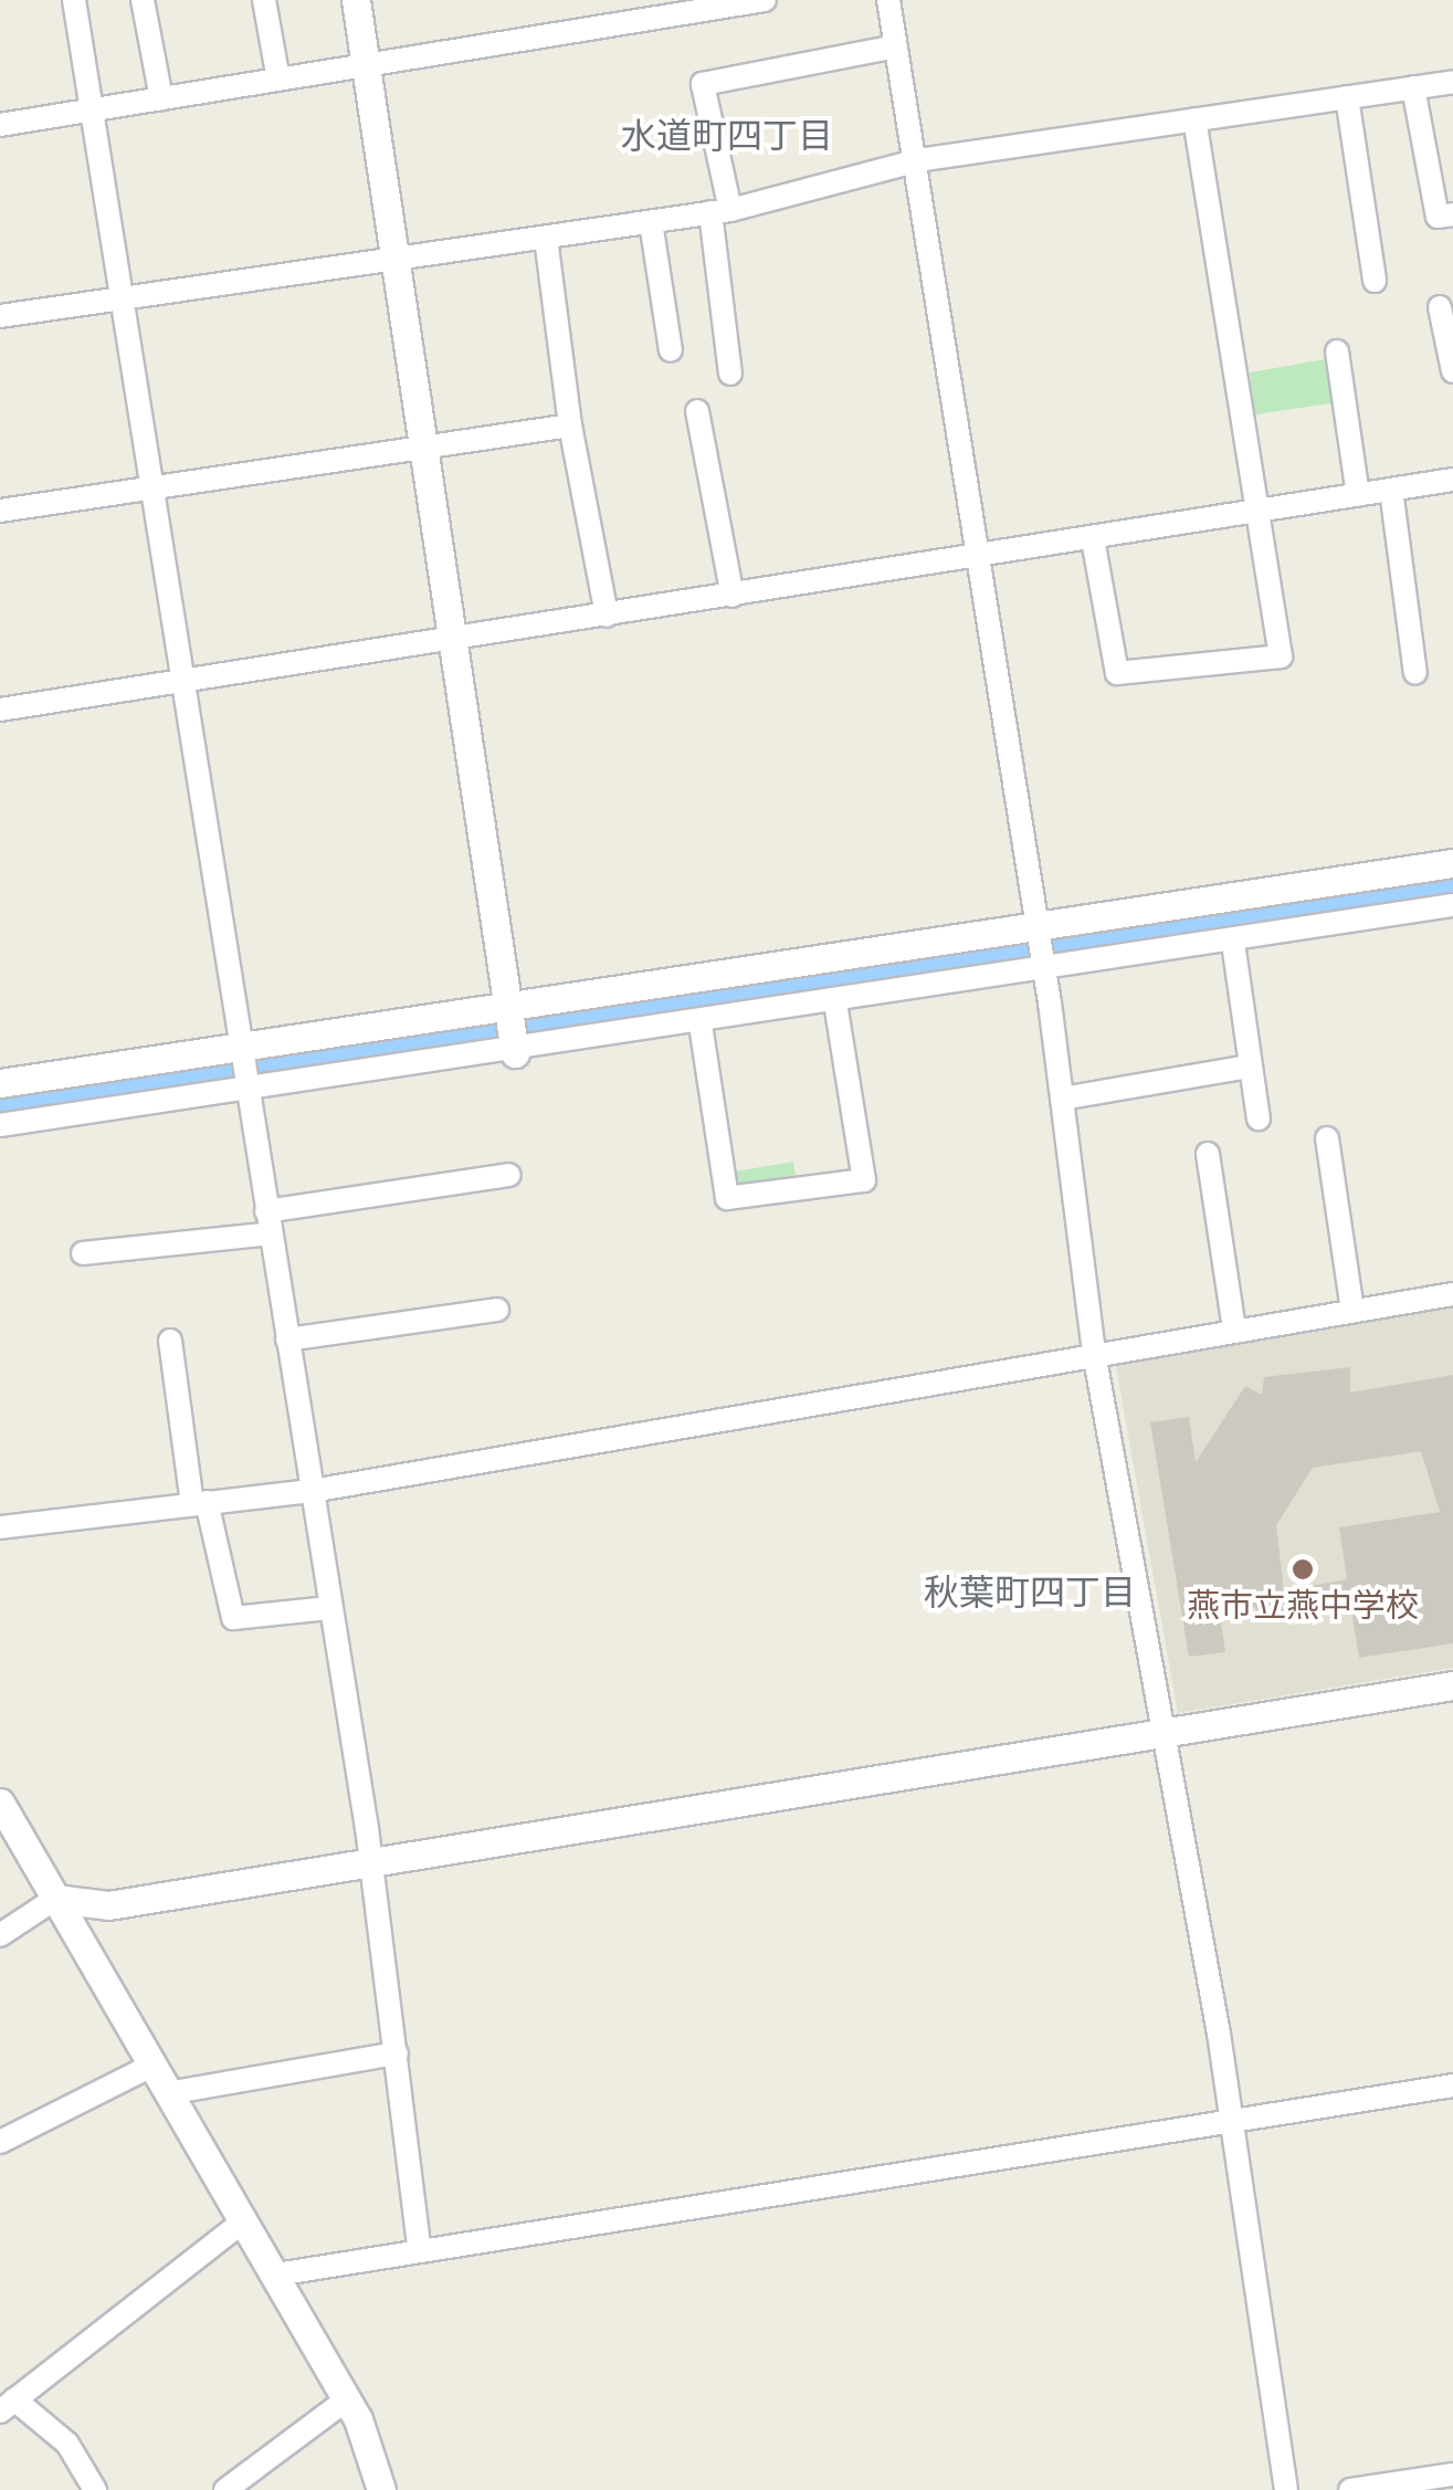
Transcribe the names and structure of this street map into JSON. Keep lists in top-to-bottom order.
{
  "districts": ["水道町四丁目", "秋葉町四丁目"],
  "places": ["燕市立燕中学校"]
}
